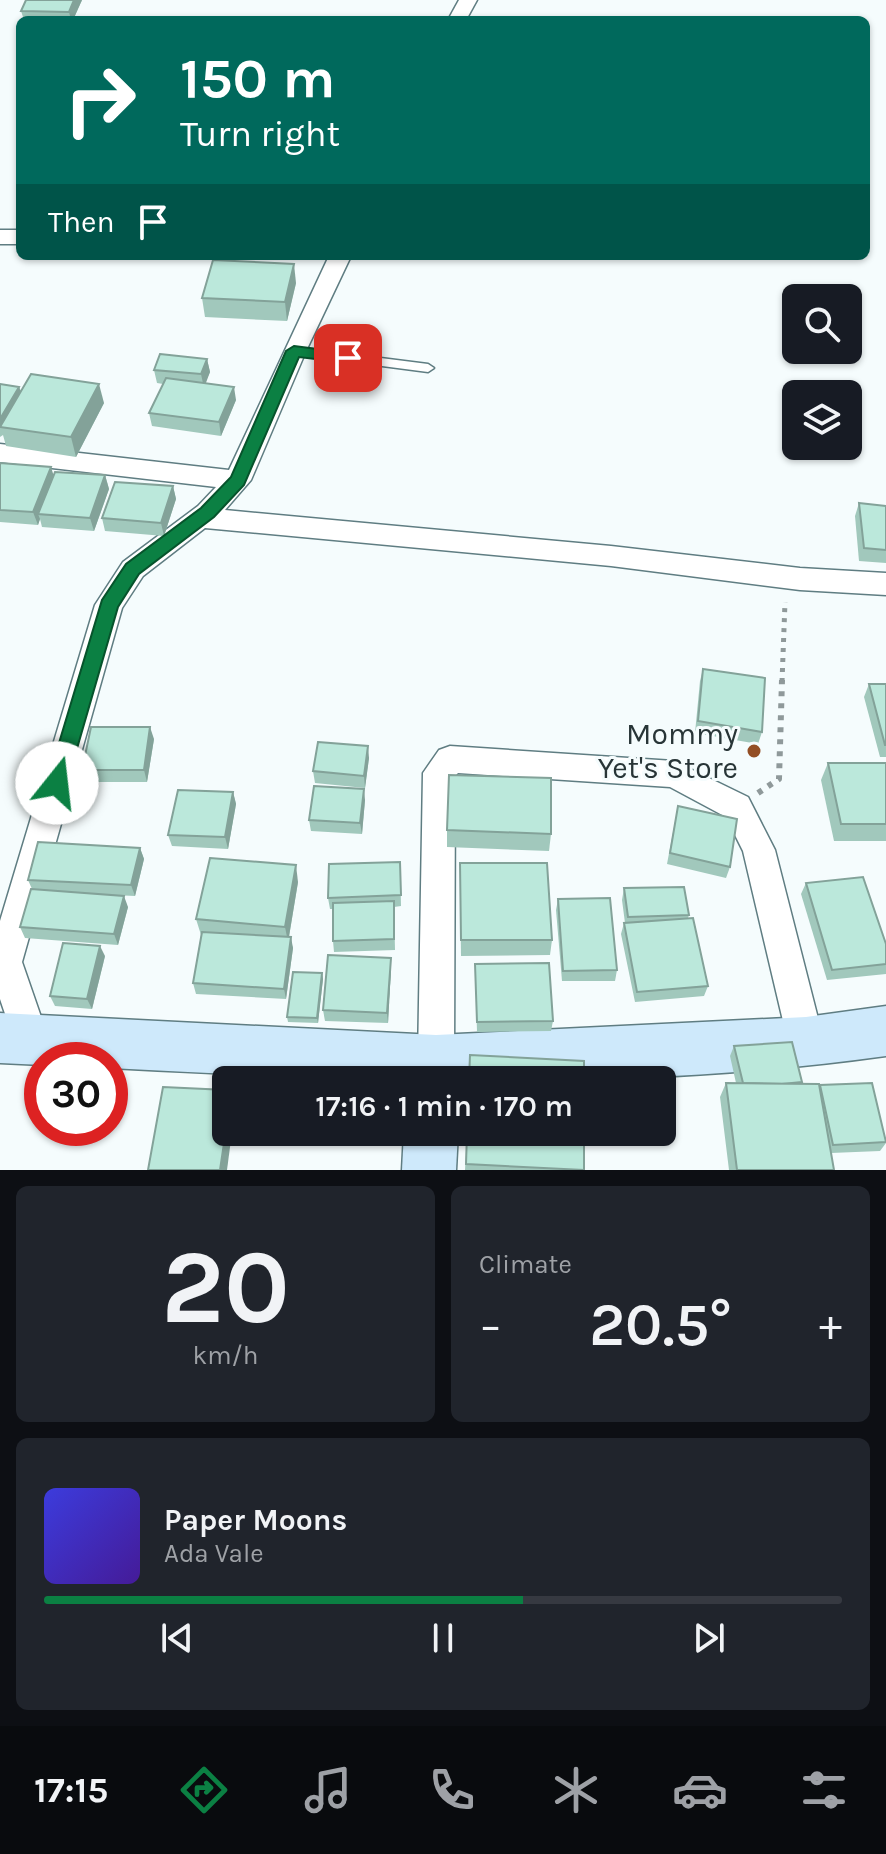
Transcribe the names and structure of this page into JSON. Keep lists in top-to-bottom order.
{
  "places": ["Mommy Yet's Store"],
  "page": {
    "turn": ["150 m", "Turn right"],
    "then": "Then",
    "limit": "30",
    "trip": "17:16 · 1 min · 170 m",
    "tile": [
      ["20", "km/h"],
      "Climate"
    ],
    "heat": ["−", "20.5°", "+"],
    "song": ["Paper Moons", "Ada Vale"],
    "tabs": "17:15"
  }
}
